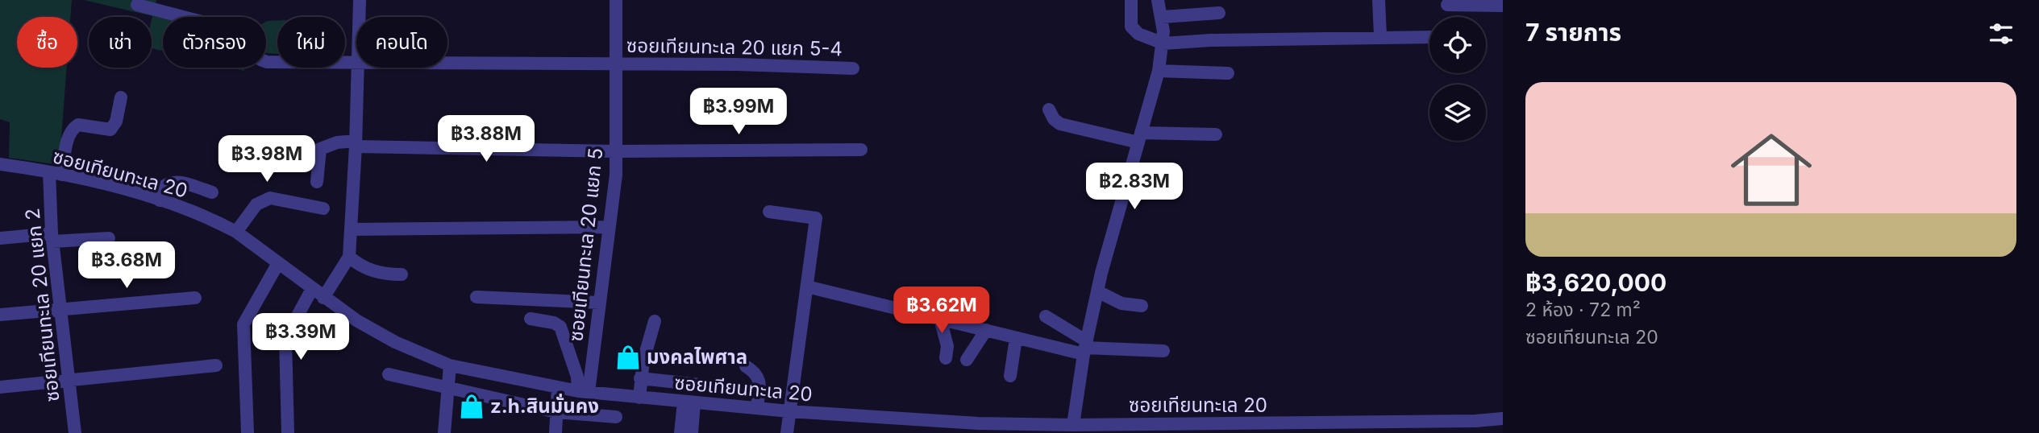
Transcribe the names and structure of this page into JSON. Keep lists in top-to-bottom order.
{
  "streets": {
    "street": [
      "ซอยเทียนทะเล 20 แยก 5-4",
      "ซอยเทียนทะเล 20",
      "ซอยเทียนทะเล 20 แยก 5",
      "ซอยเทียนทะเล 20 แยก 2"
    ]
  },
  "crossings": [
    ["ซอยเทียนทะเล 20 แยก 5-4", "ซอยเทียนทะเล 20 แยก 5"],
    ["ซอยเทียนทะเล 20", "ซอยเทียนทะเล 20 แยก 5"],
    ["ซอยเทียนทะเล 20", "ซอยเทียนทะเล 20 แยก 2"]
  ],
  "places": {
    "shop": ["มงคลไพศาล", "z.h.สินมั่นคง"]
  },
  "page": {
    "heading": "7 รายการ",
    "chip": [
      "ซื้อ",
      "เช่า",
      "ตัวกรอง",
      "ใหม่",
      "คอนโด"
    ],
    "list": [
      {
        "name": "฿3,620,000",
        "note": "2 ห้อง · 72 m² · ซอยเทียนทะเล 20"
      }
    ],
    "price": [
      "฿3.99M",
      "฿3.88M",
      "฿3.98M",
      "฿2.83M",
      "฿3.68M",
      "฿3.62M",
      "฿3.39M"
    ]
  }
}
